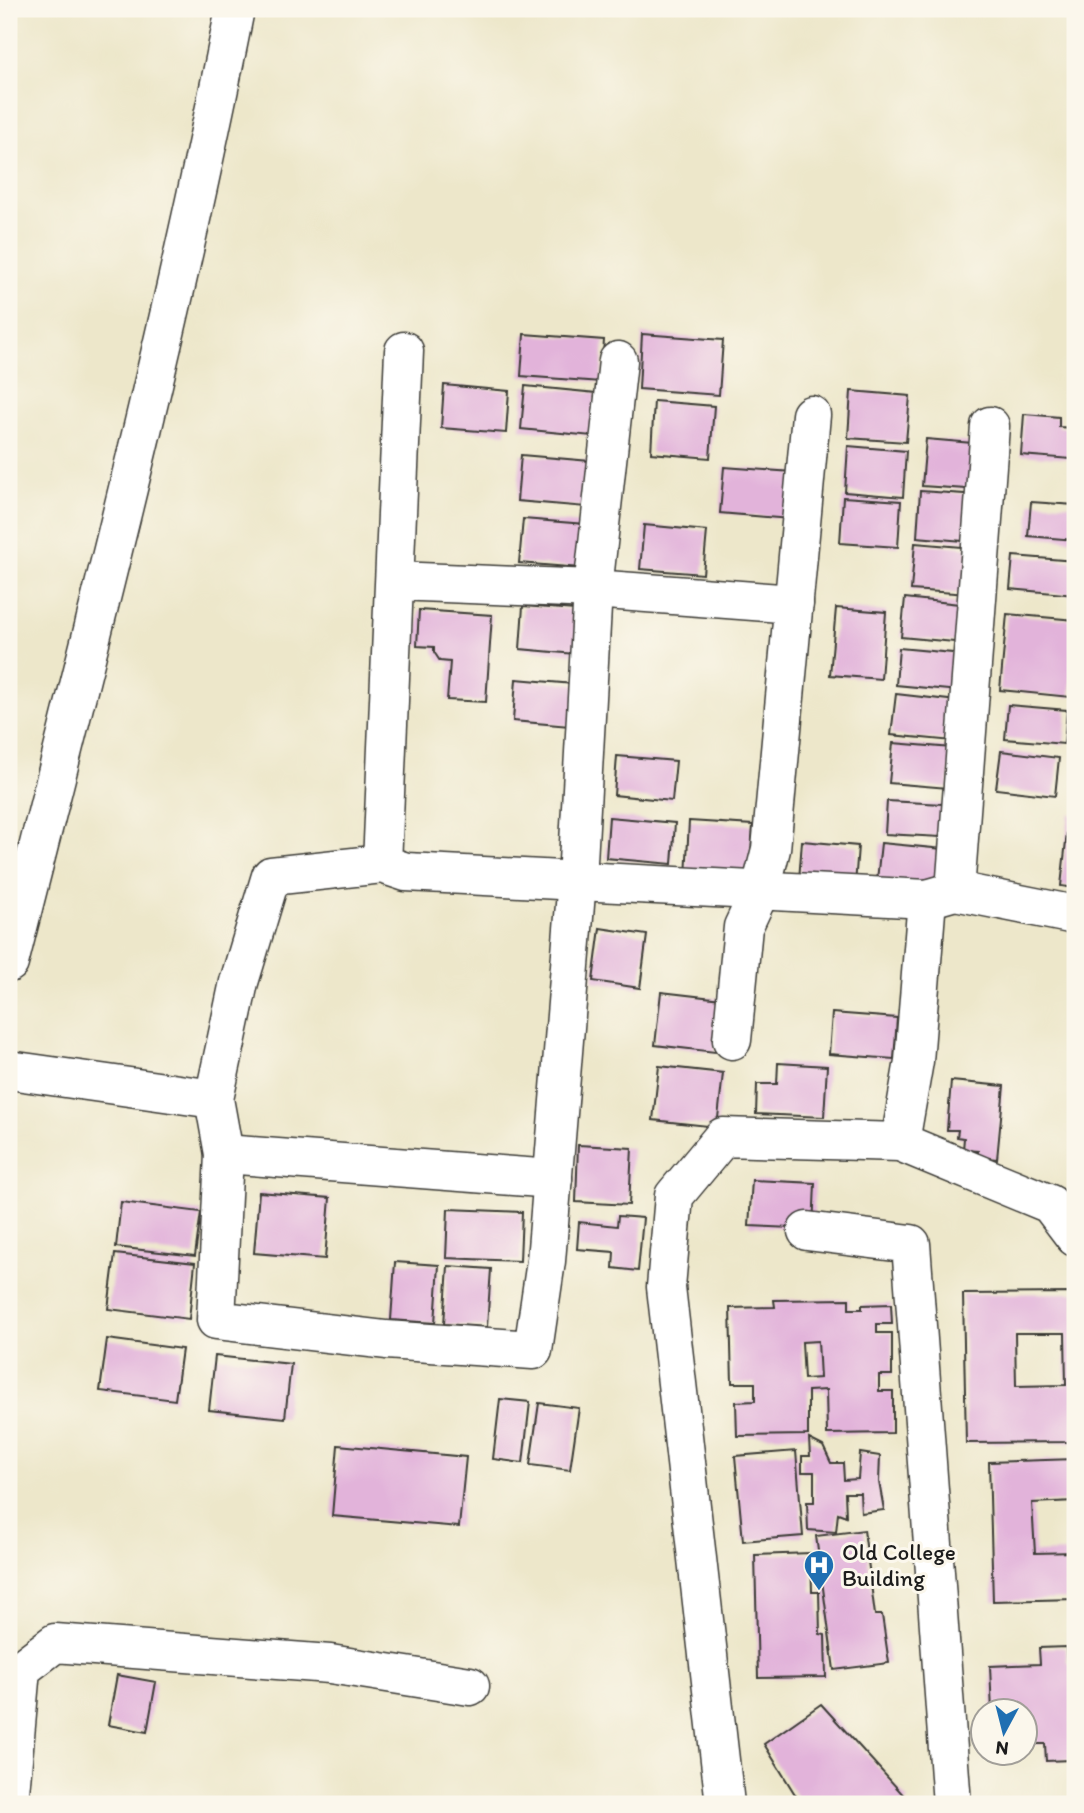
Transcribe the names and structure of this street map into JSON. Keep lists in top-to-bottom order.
{
  "places": {
    "hospital": ["Old College Building"]
  },
  "north": "bottom"
}
